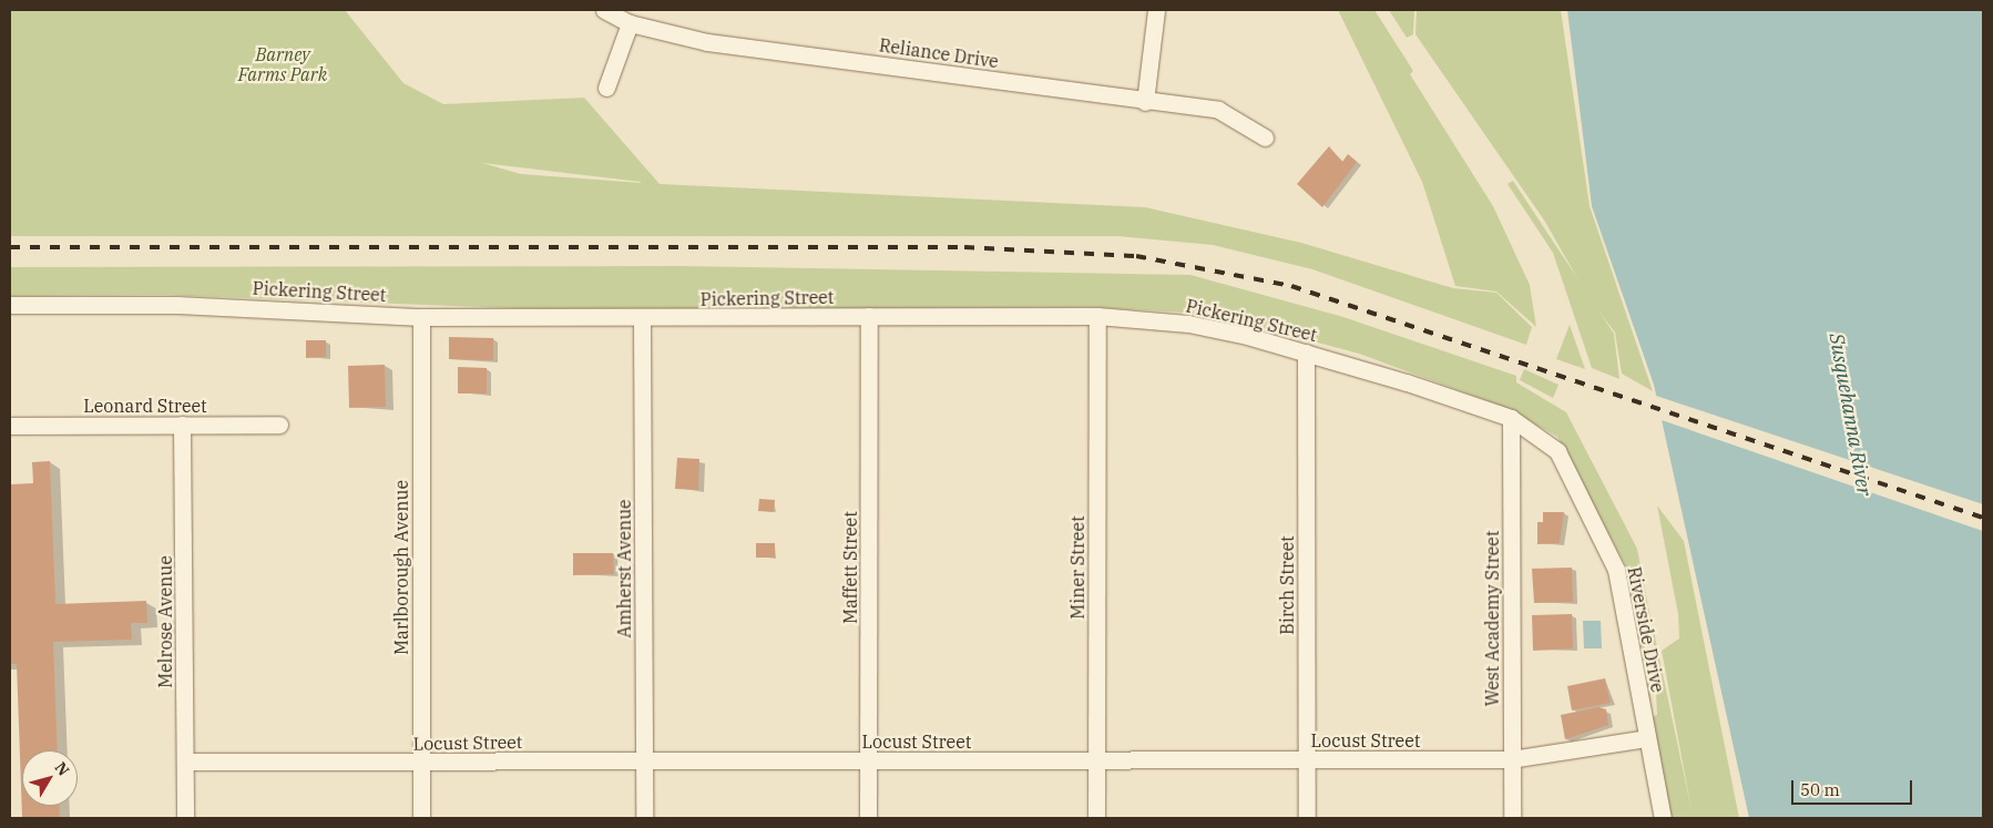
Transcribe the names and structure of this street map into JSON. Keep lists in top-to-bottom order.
{
  "streets": {
    "street": [
      "Reliance Drive",
      "Pickering Street",
      "Leonard Street",
      "Marlborough Avenue",
      "Maffett Street",
      "Miner Street",
      "Amherst Avenue",
      "Birch Street",
      "West Academy Street",
      "Melrose Avenue",
      "Riverside Drive",
      "Locust Street"
    ]
  },
  "crossings": [
    ["Pickering Street", "Marlborough Avenue"],
    ["Pickering Street", "Maffett Street"],
    ["Pickering Street", "Miner Street"],
    ["Pickering Street", "Amherst Avenue"],
    ["Pickering Street", "Birch Street"],
    ["Pickering Street", "West Academy Street"],
    ["Pickering Street", "Riverside Drive"],
    ["Leonard Street", "Melrose Avenue"],
    ["Marlborough Avenue", "Locust Street"],
    ["Maffett Street", "Locust Street"],
    ["Miner Street", "Locust Street"],
    ["Amherst Avenue", "Locust Street"],
    ["Birch Street", "Locust Street"],
    ["West Academy Street", "Riverside Drive"],
    ["West Academy Street", "Locust Street"],
    ["Melrose Avenue", "Locust Street"],
    ["Riverside Drive", "Locust Street"]
  ],
  "water": ["Susquehanna River"],
  "parks": ["Barney Farms Park"],
  "scale_bar": "50 m",
  "north": "top right"
}
